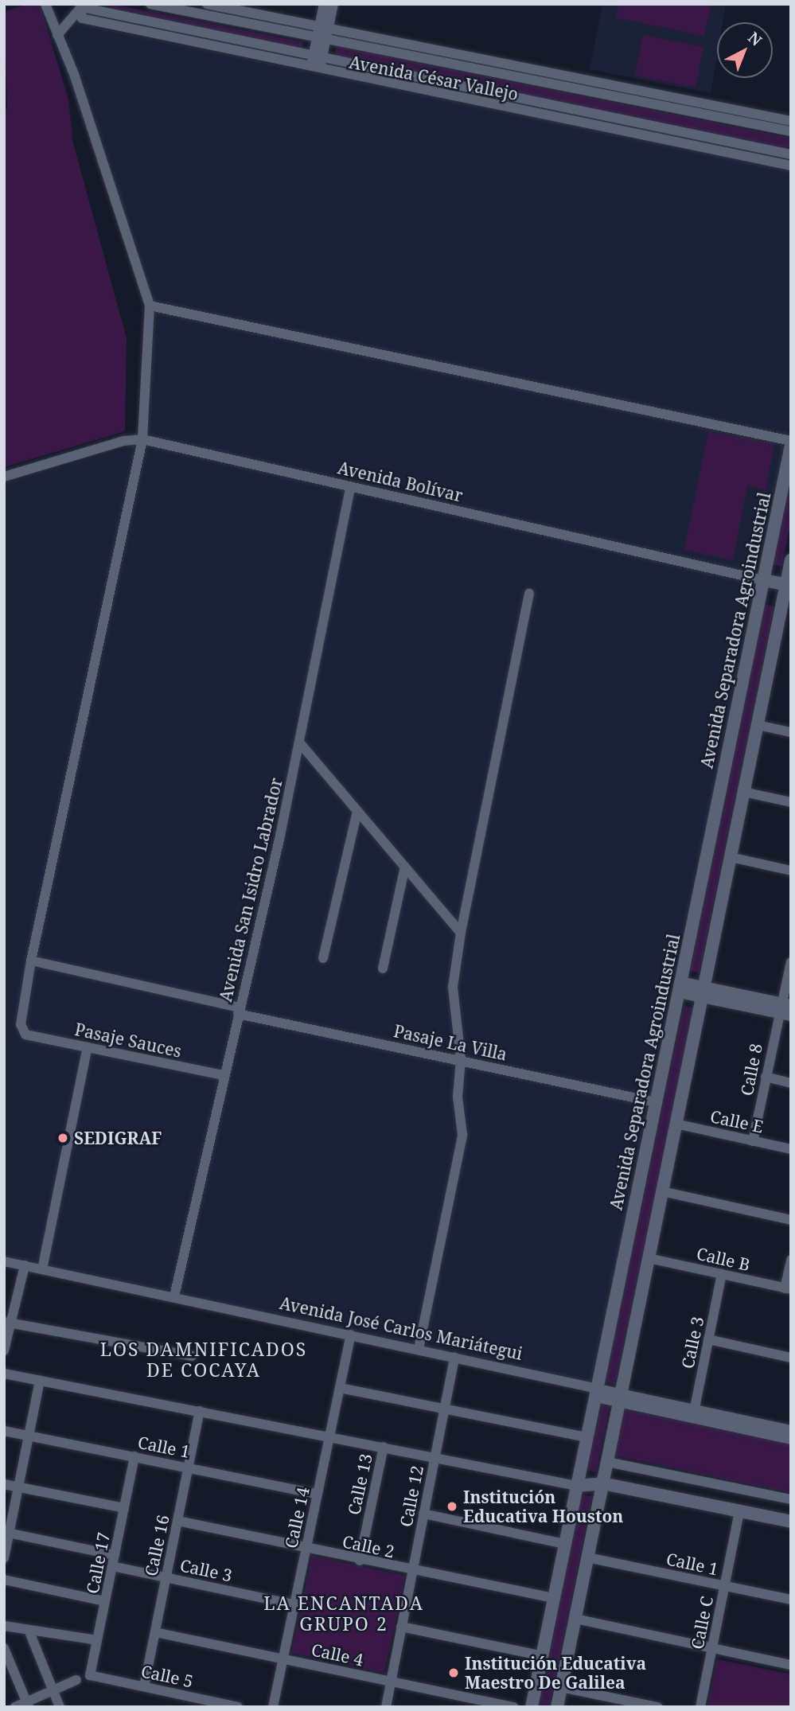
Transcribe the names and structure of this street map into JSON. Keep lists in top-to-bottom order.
{
  "streets": {
    "street": [
      "Avenida César Vallejo",
      "Avenida Bolívar",
      "Avenida Separadora Agroindustrial",
      "Avenida San Isidro Labrador",
      "Pasaje Sauces",
      "Pasaje La Villa",
      "Calle 8",
      "Calle E",
      "Calle B",
      "Avenida José Carlos Mariátegui",
      "Calle 3",
      "Calle 1",
      "Calle 13",
      "Calle 12",
      "Calle 14",
      "Calle 16",
      "Calle 2",
      "Calle 17",
      "Calle C",
      "Calle 4",
      "Calle 5"
    ]
  },
  "crossings": [
    ["Avenida Bolívar", "Avenida Separadora Agroindustrial"],
    ["Avenida Bolívar", "Avenida San Isidro Labrador"],
    ["Avenida Separadora Agroindustrial", "Pasaje La Villa"],
    ["Avenida Separadora Agroindustrial", "Avenida José Carlos Mariátegui"],
    ["Avenida Separadora Agroindustrial", "Calle 2"],
    ["Avenida San Isidro Labrador", "Pasaje Sauces"],
    ["Avenida San Isidro Labrador", "Pasaje La Villa"],
    ["Avenida San Isidro Labrador", "Avenida José Carlos Mariátegui"],
    ["Pasaje Sauces", "Pasaje La Villa"],
    ["Calle 8", "Calle E"],
    ["Calle B", "Calle 3"],
    ["Avenida José Carlos Mariátegui", "Calle 3"],
    ["Avenida José Carlos Mariátegui", "Calle 12"],
    ["Avenida José Carlos Mariátegui", "Calle 14"],
    ["Calle 3", "Calle 14"],
    ["Calle 3", "Calle 16"],
    ["Calle 3", "Calle 17"],
    ["Calle 1", "Calle 14"],
    ["Calle 1", "Calle 16"],
    ["Calle 1", "Calle 17"],
    ["Calle 1", "Calle C"],
    ["Calle 13", "Calle 2"],
    ["Calle 12", "Calle 2"],
    ["Calle 12", "Calle 4"],
    ["Calle 14", "Calle 2"],
    ["Calle 14", "Calle 4"],
    ["Calle 16", "Calle 2"],
    ["Calle 16", "Calle 4"],
    ["Calle 16", "Calle 5"],
    ["Calle 17", "Calle 5"]
  ],
  "districts": ["LOS DAMNIFICADOS DE COCAYA", "LA ENCANTADA GRUPO 2"],
  "places": ["SEDIGRAF", "Institución Educativa Houston", "Institución Educativa Maestro De Galilea"],
  "north": "top right"
}
